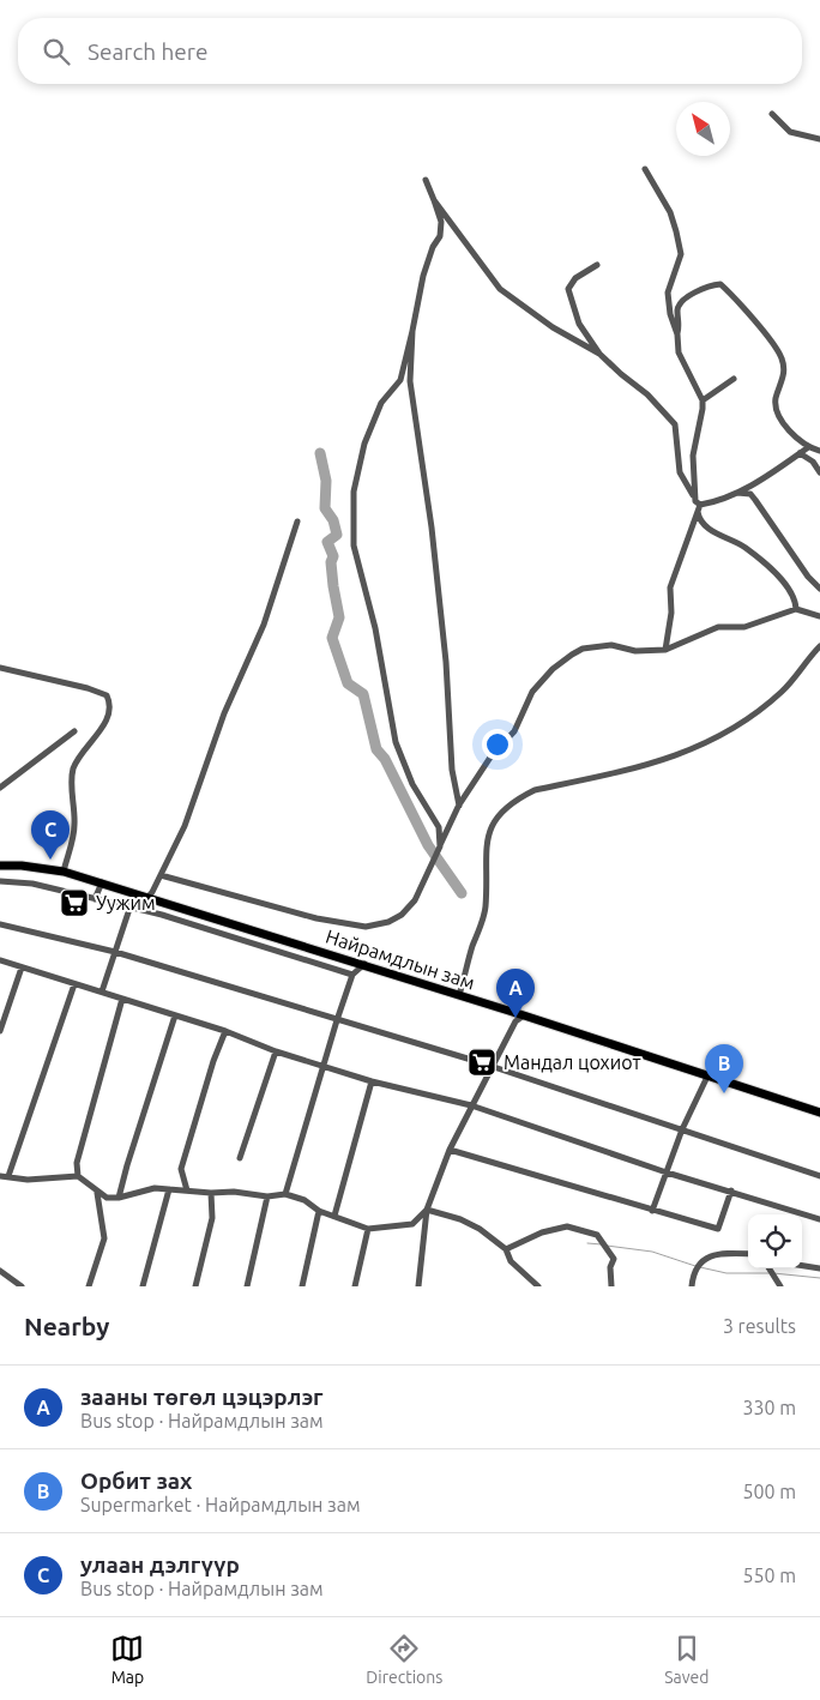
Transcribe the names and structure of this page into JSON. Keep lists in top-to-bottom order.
{
  "streets": {
    "main road": ["Найрамдлын зам"]
  },
  "places": {
    "supermarket": ["Уужим", "Мандал цохиот"]
  },
  "north": "top left",
  "page": {
    "search": "Search here",
    "pins": ["C", "A", "B"],
    "heading": ["Nearby", "3 results"],
    "list": [
      {
        "mark": "A",
        "name": "зааны төгөл цэцэрлэг",
        "note": "Bus stop · Найрамдлын зам",
        "value": "330 m"
      },
      {
        "mark": "B",
        "name": "Орбит зах",
        "note": "Supermarket · Найрамдлын зам",
        "value": "500 m"
      },
      {
        "mark": "C",
        "name": "улаан дэлгүүр",
        "note": "Bus stop · Найрамдлын зам",
        "value": "550 m"
      }
    ],
    "nav": ["Map", "Directions", "Saved"]
  }
}
